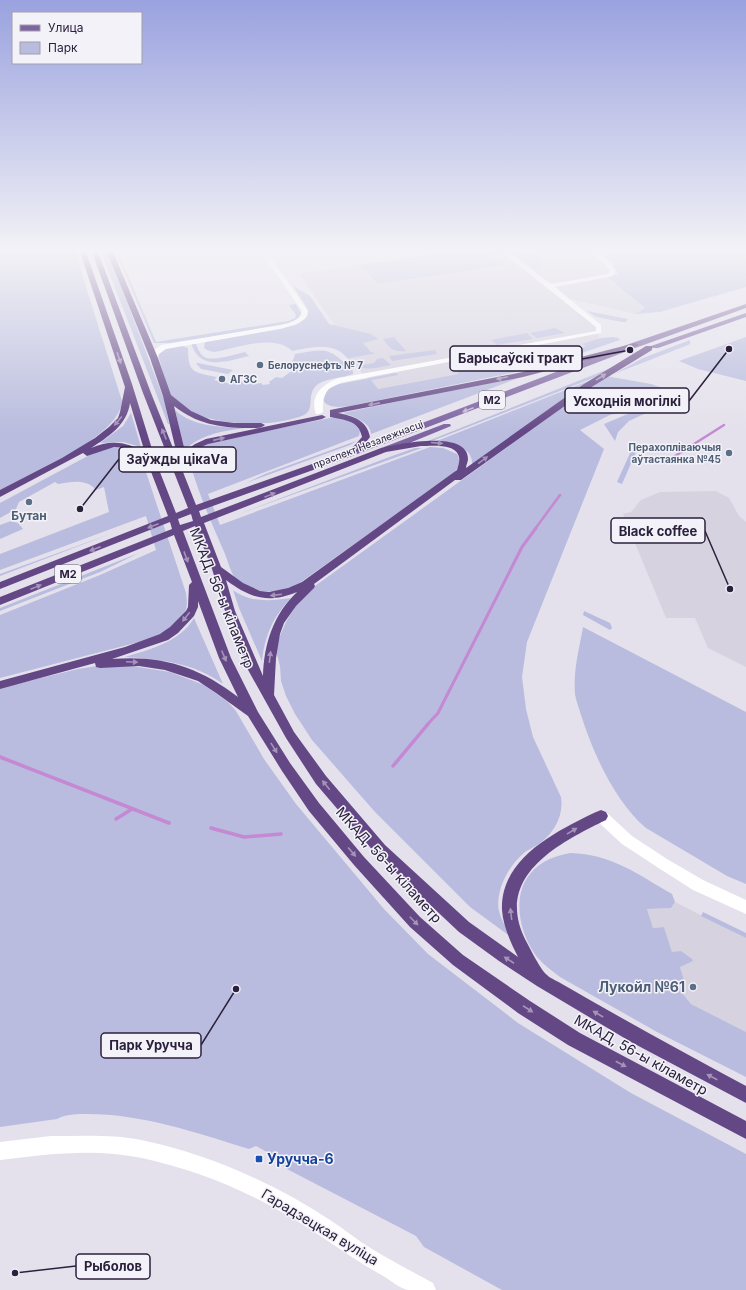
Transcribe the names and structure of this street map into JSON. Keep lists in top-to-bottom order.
{
  "streets": {
    "highway": ["М2", "праспект Незалежнасці", "МКАД, 56-ы кіламетр"],
    "street": ["Гарадзецкая вуліца"]
  },
  "places": {
    "other": [
      "Усходнія могілкі",
      "Барысаўскі тракт",
      "Белоруснефть № 7",
      "АГЗС",
      "Перахопліваючыя аўтастаянка №45",
      "Бутан",
      "Заўжды цікаVа",
      "Black coffee",
      "Лукойл №61",
      "Парк Уручча",
      "Рыболов"
    ],
    "transit": ["Уручча-6"]
  },
  "legend": ["Улица", "Парк"]
}
